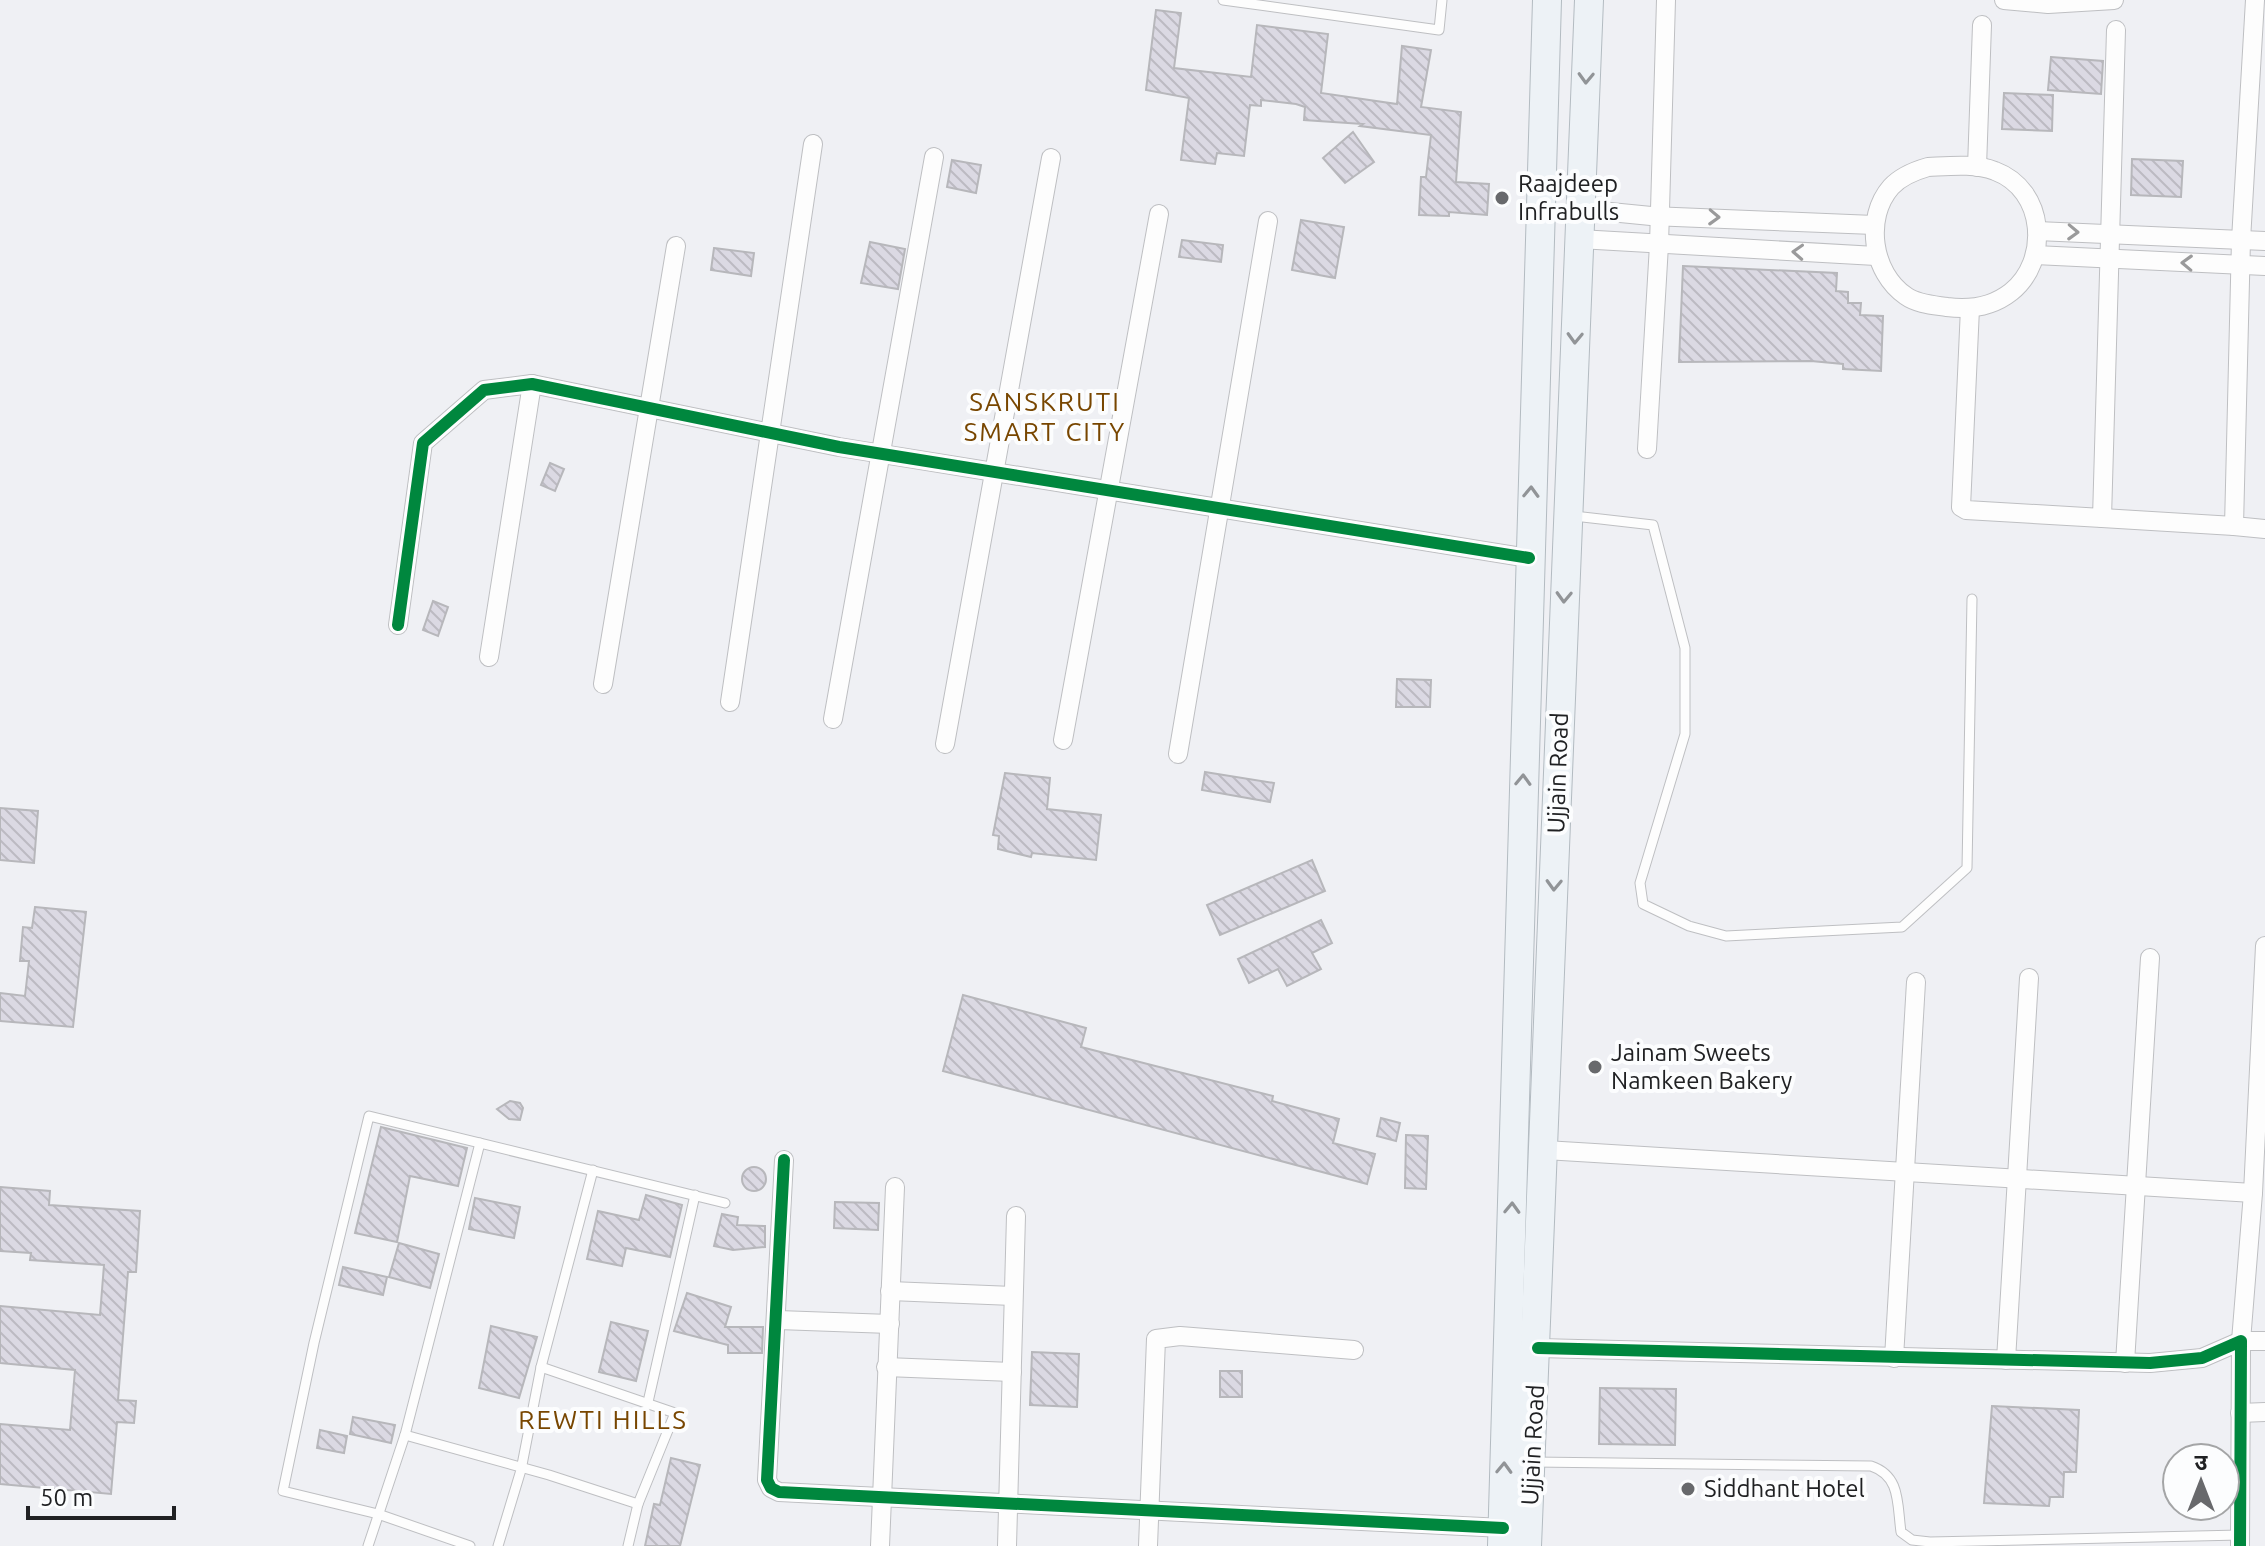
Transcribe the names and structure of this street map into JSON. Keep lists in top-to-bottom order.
{
  "streets": {
    "main road": ["Ujjain Road"]
  },
  "districts": ["SANSKRUTI SMART CITY", "REWTI HILLS"],
  "places": ["Raajdeep Infrabulls", "Jainam Sweets Namkeen Bakery", "Siddhant Hotel"],
  "scale_bar": "50 m",
  "north": "top"
}
